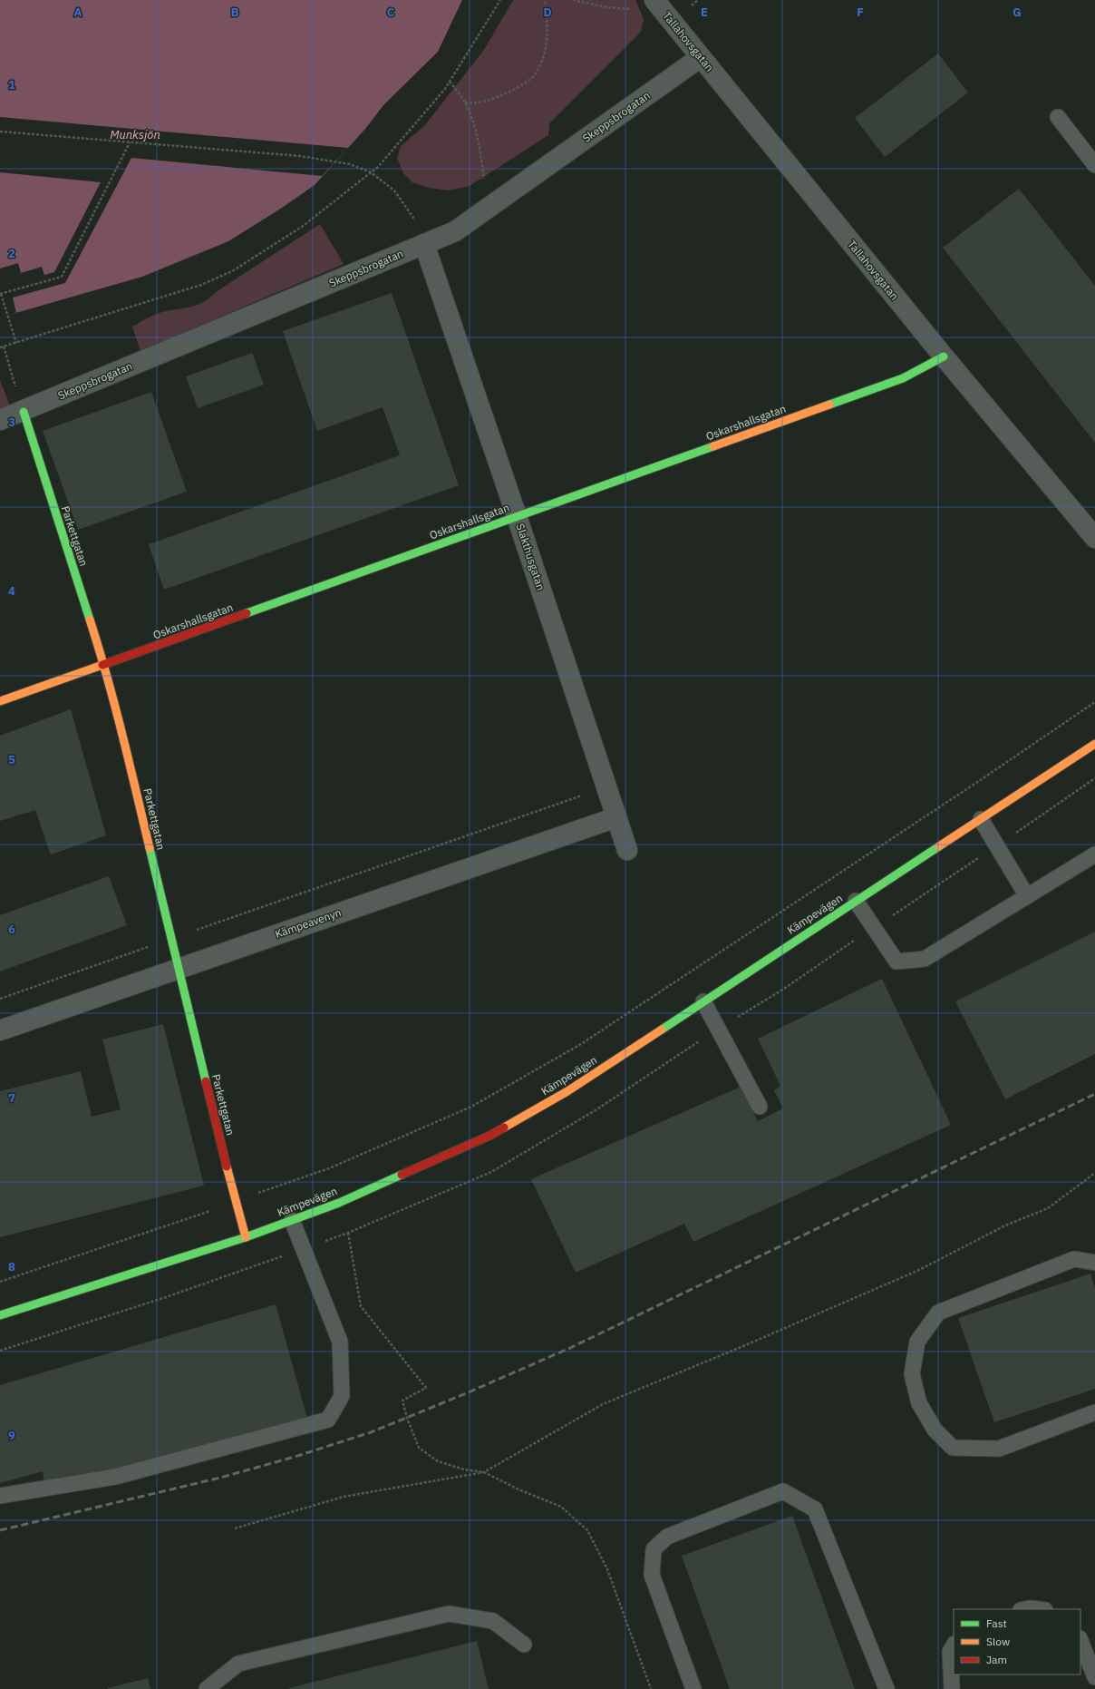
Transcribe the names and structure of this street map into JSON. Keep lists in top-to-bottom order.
{
  "streets": {
    "street": [
      "Tallahovsgatan",
      "Skeppsbrogatan",
      "Oskarshallsgatan",
      "Parkettgatan",
      "Slakthusgatan",
      "Kämpevägen",
      "Kämpeavenyn"
    ]
  },
  "crossings": [
    ["Tallahovsgatan", "Skeppsbrogatan"],
    ["Tallahovsgatan", "Oskarshallsgatan"],
    ["Skeppsbrogatan", "Parkettgatan"],
    ["Skeppsbrogatan", "Slakthusgatan"],
    ["Oskarshallsgatan", "Parkettgatan"],
    ["Oskarshallsgatan", "Slakthusgatan"],
    ["Parkettgatan", "Kämpevägen"],
    ["Parkettgatan", "Kämpeavenyn"],
    ["Slakthusgatan", "Kämpeavenyn"]
  ],
  "water": ["Munksjön"],
  "legend": ["Fast", "Slow", "Jam"],
  "grid": {
    "columns": [
      "A",
      "B",
      "C",
      "D",
      "E",
      "F",
      "G"
    ],
    "rows": [
      "1",
      "2",
      "3",
      "4",
      "5",
      "6",
      "7",
      "8",
      "9"
    ]
  }
}
